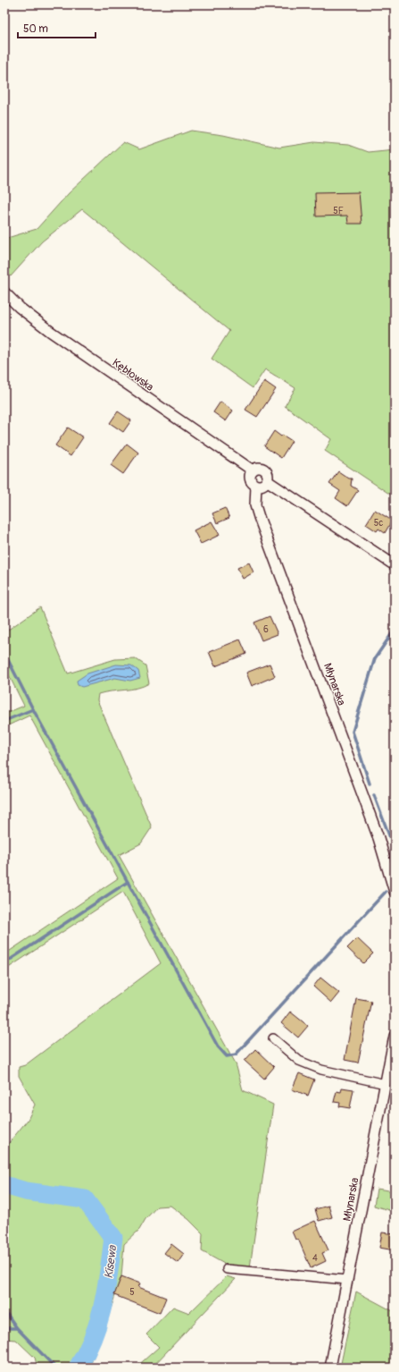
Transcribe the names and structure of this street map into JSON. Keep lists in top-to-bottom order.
{
  "streets": {
    "street": ["Kębłowska", "Młynarska"]
  },
  "crossings": [
    ["Kębłowska", "Młynarska"]
  ],
  "water": ["Kisewa"],
  "house_numbers": [
    "5F",
    "5c",
    "6",
    "4",
    "5"
  ],
  "scale_bar": "50 m"
}
